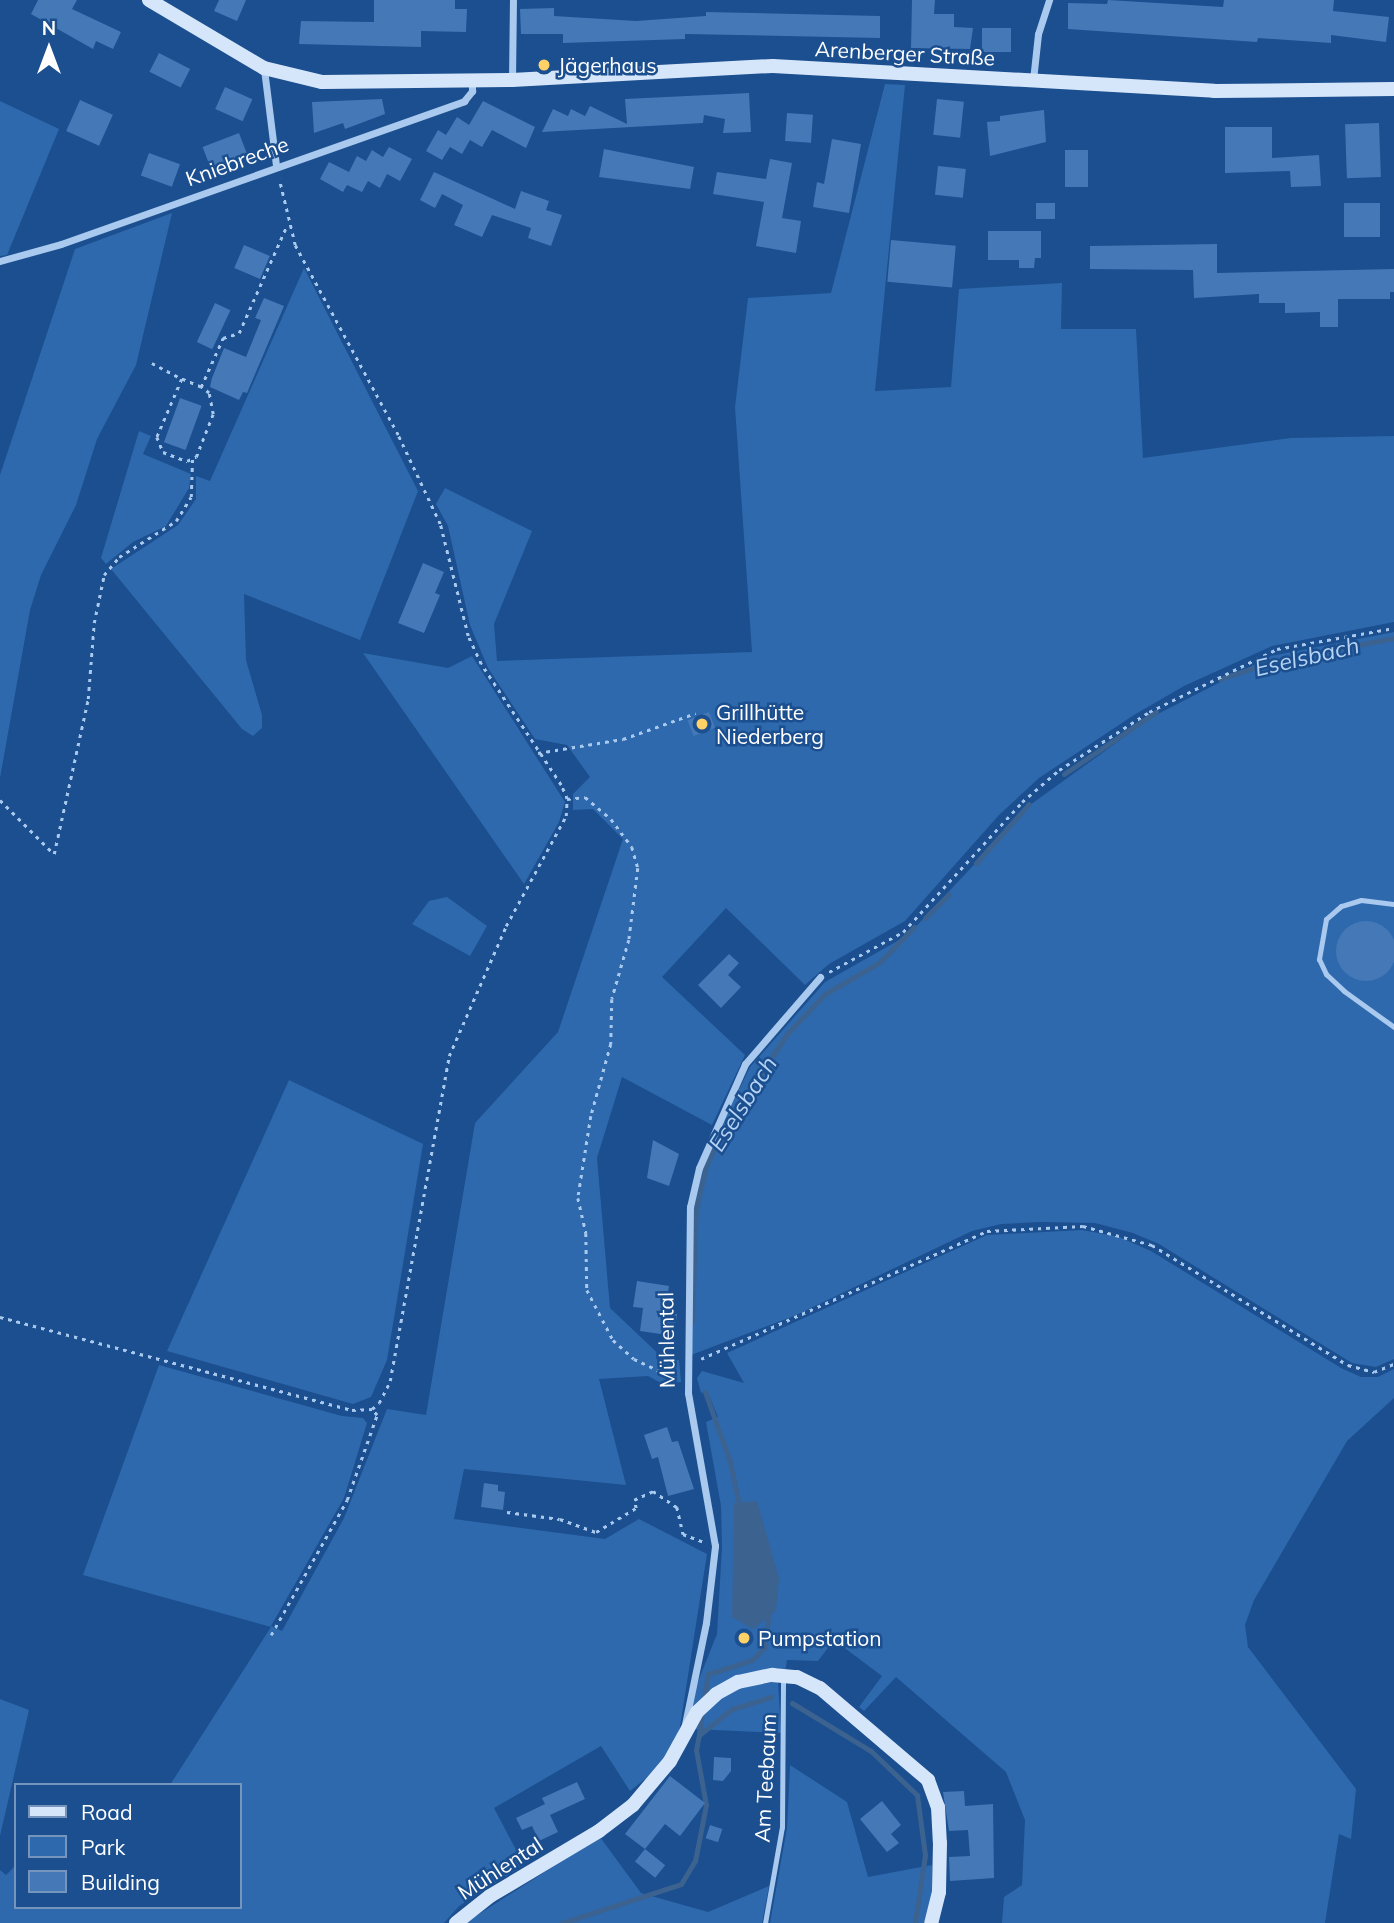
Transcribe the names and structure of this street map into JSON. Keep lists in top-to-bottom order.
{
  "streets": {
    "street": ["Arenberger Straße", "Kniebreche", "Mühlental"],
    "lane": ["Am Teebaum"]
  },
  "crossings": [
    ["Arenberger Straße", "Kniebreche"],
    ["Mühlental", "Am Teebaum"]
  ],
  "water": ["Eselsbach"],
  "places": ["Jägerhaus", "Grillhütte Niederberg", "Pumpstation"],
  "legend": ["Road", "Park", "Building"],
  "north": "top"
}
